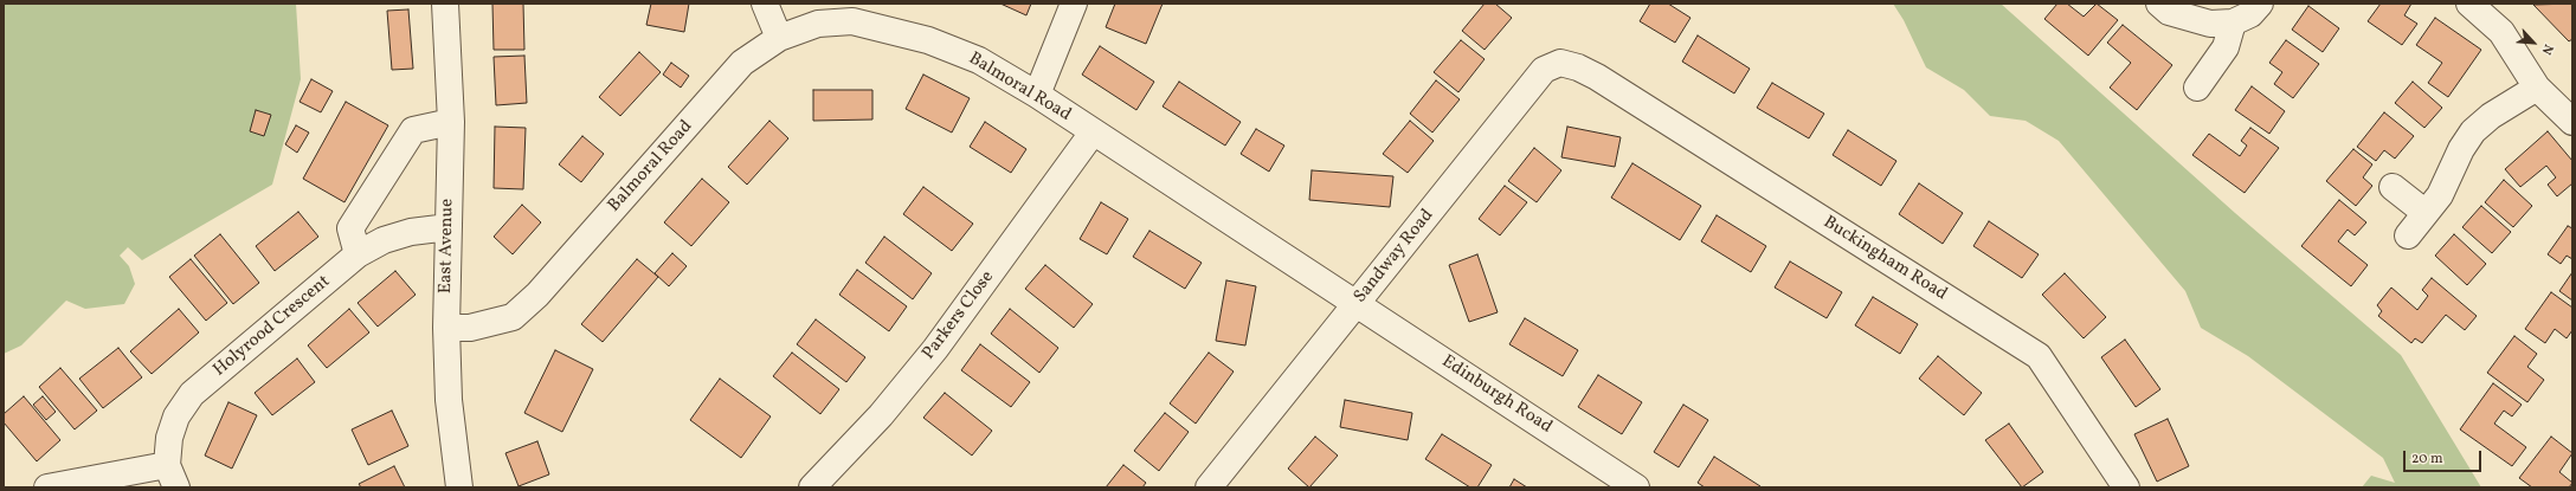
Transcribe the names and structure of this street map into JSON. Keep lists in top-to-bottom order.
{
  "streets": {
    "street": [
      "Balmoral Road",
      "East Avenue",
      "Sandway Road",
      "Buckingham Road",
      "Parkers Close",
      "Holyrood Crescent",
      "Edinburgh Road"
    ]
  },
  "crossings": [
    ["Balmoral Road", "East Avenue"],
    ["Balmoral Road", "Sandway Road"],
    ["Balmoral Road", "Parkers Close"],
    ["Balmoral Road", "Edinburgh Road"],
    ["East Avenue", "Holyrood Crescent"],
    ["Sandway Road", "Buckingham Road"],
    ["Sandway Road", "Edinburgh Road"]
  ],
  "scale_bar": "20 m",
  "north": "bottom right"
}
